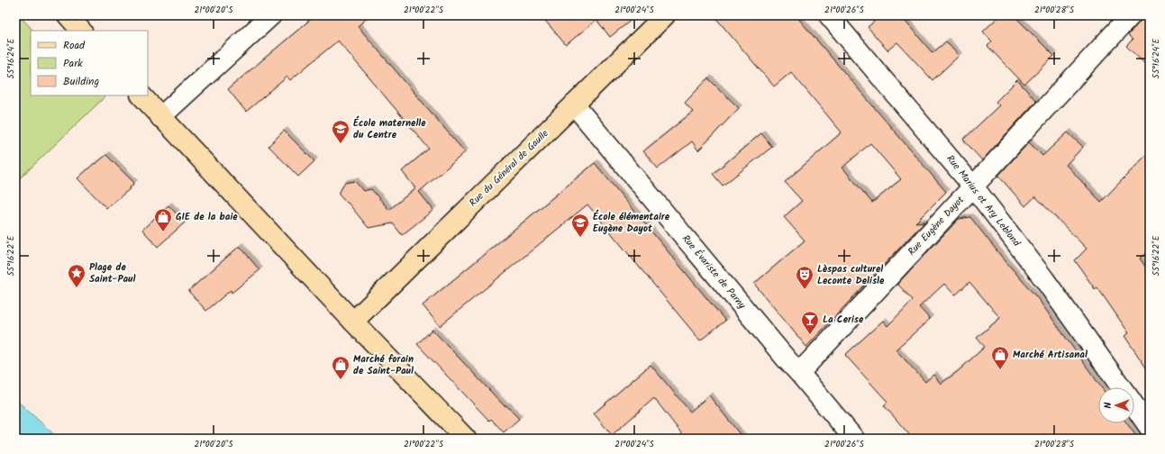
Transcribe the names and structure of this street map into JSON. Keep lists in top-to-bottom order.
{
  "streets": {
    "main road": ["Rue du Général de Gaulle"],
    "street": ["Rue Marius et Ary Leblond", "Rue Eugène Dayot", "Rue Évariste de Parny"]
  },
  "crossings": [
    ["Rue du Général de Gaulle", "Rue Évariste de Parny"],
    ["Rue Marius et Ary Leblond", "Rue Eugène Dayot"],
    ["Rue Eugène Dayot", "Rue Évariste de Parny"]
  ],
  "places": {
    "school or university": ["École maternelle du Centre", "École élémentaire Eugène Dayot"],
    "shop": ["GIE de la baie", "Marché Artisanal", "Marché forain de Saint-Paul"],
    "place": ["Plage de Saint-Paul"],
    "theatre": ["Lèspas culturel Leconte Delisle"],
    "bar": ["La Cerise"]
  },
  "legend": ["Road", "Park", "Building"],
  "north": "left",
  "coordinates": [
    "21°00'20\"S",
    "21°00'22\"S",
    "21°00'24\"S",
    "21°00'26\"S",
    "21°00'28\"S",
    "55°16'24\"E",
    "55°16'22\"E"
  ]
}
